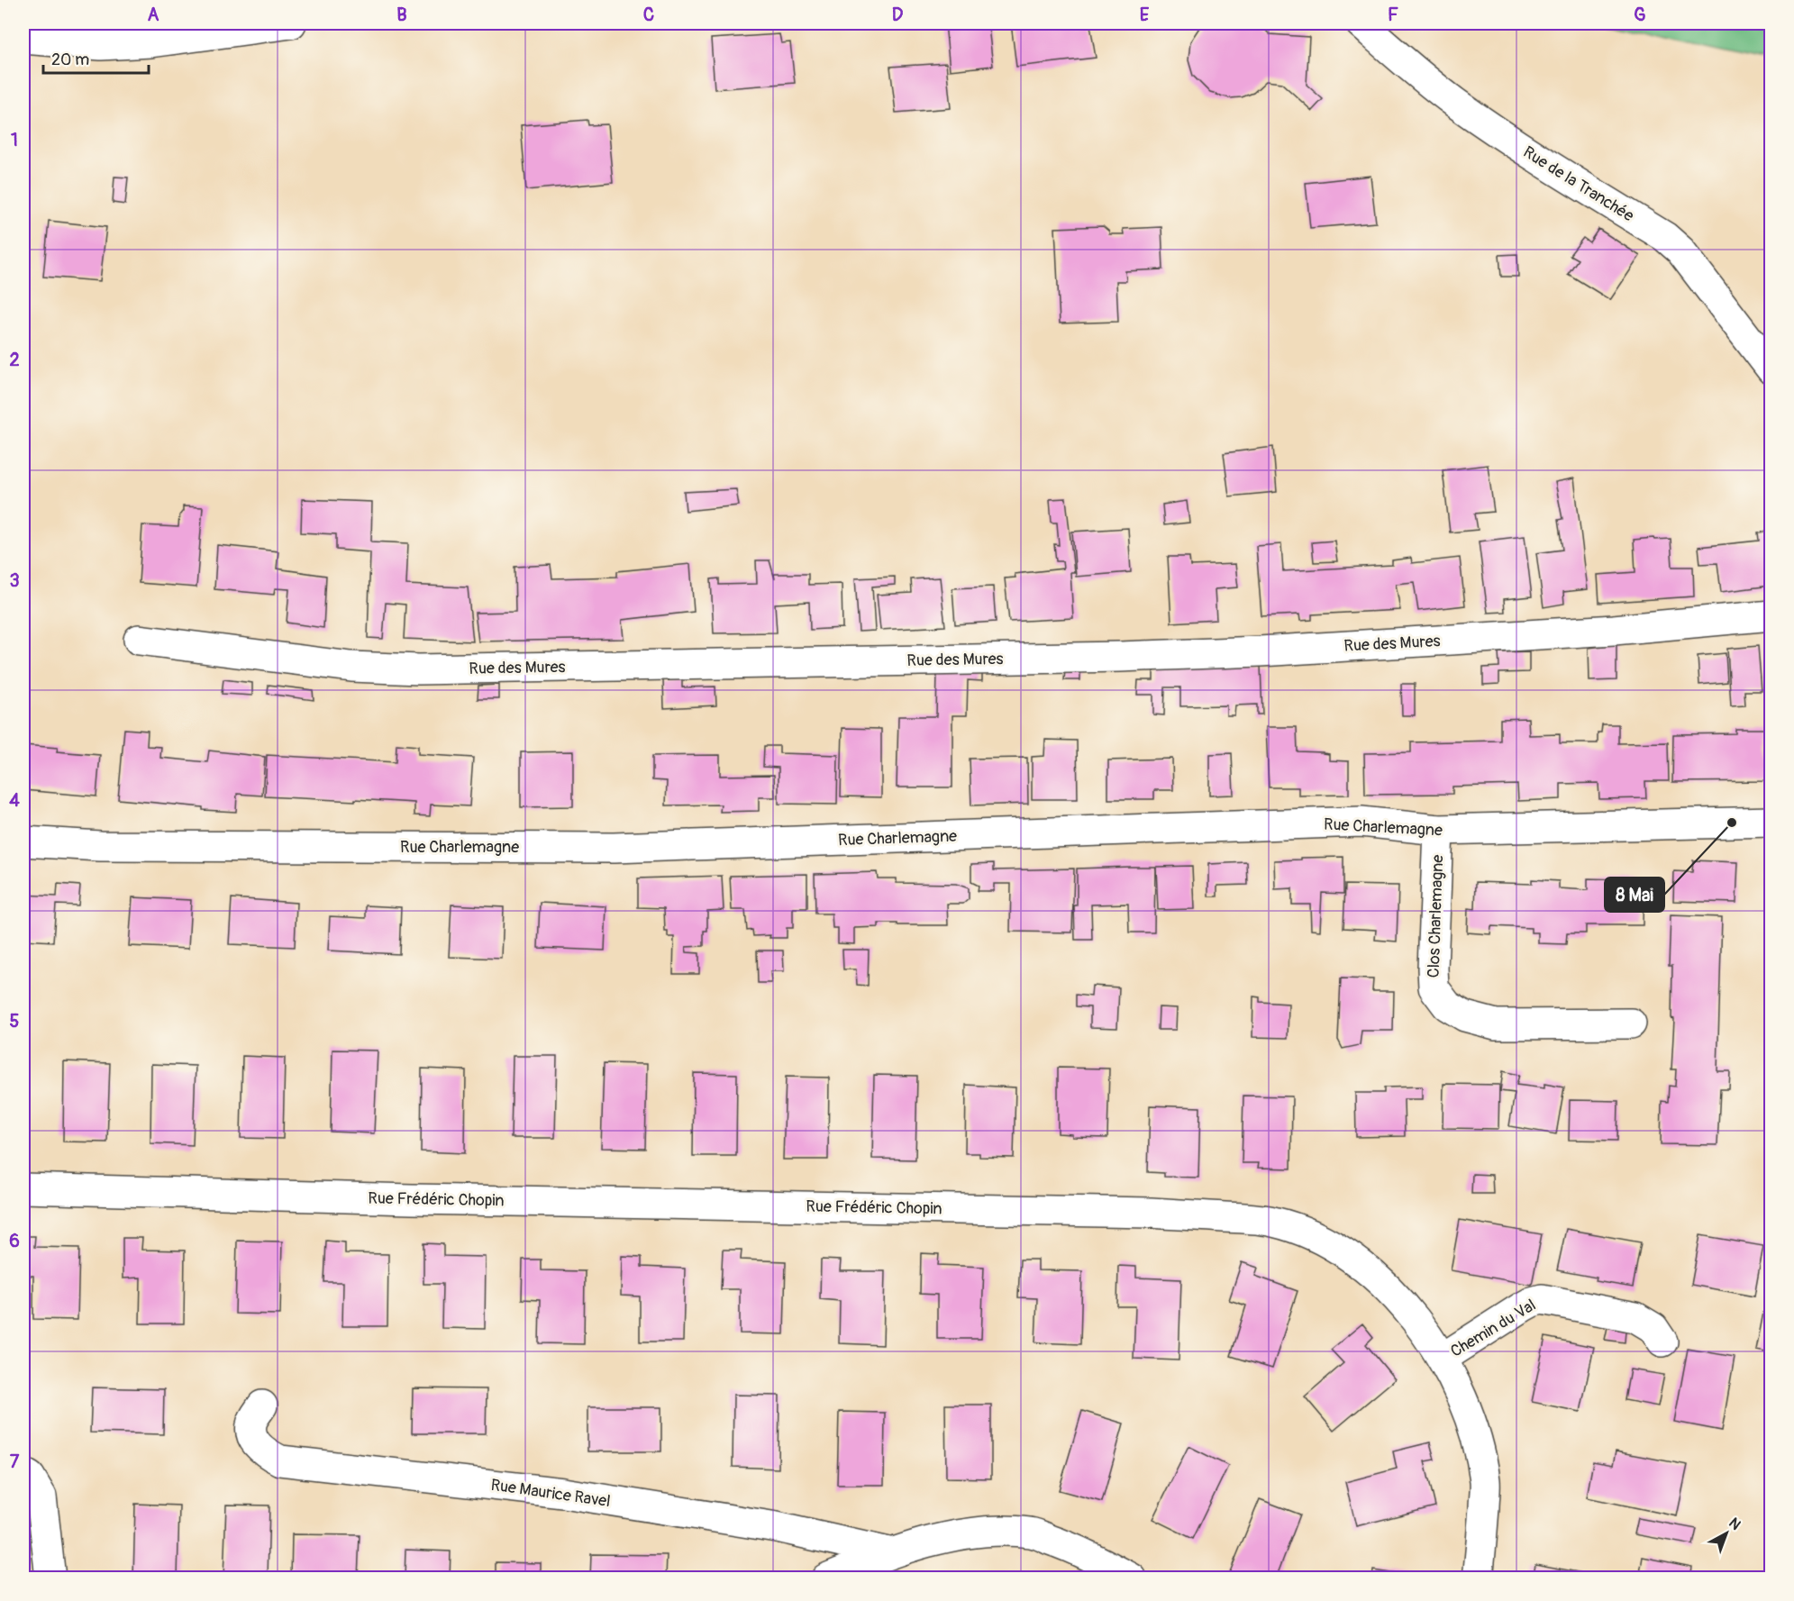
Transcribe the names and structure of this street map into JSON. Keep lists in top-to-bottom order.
{
  "streets": {
    "street": [
      "Rue de la Tranchée",
      "Rue des Mures",
      "Rue Charlemagne",
      "Clos Charlemagne",
      "Rue Frédéric Chopin",
      "Chemin du Val",
      "Rue Maurice Ravel"
    ]
  },
  "crossings": [
    ["Rue Charlemagne", "Clos Charlemagne"],
    ["Rue Frédéric Chopin", "Chemin du Val"]
  ],
  "places": ["8 Mai"],
  "scale_bar": "20 m",
  "north": "top right",
  "grid": {
    "columns": [
      "A",
      "B",
      "C",
      "D",
      "E",
      "F",
      "G"
    ],
    "rows": [
      "1",
      "2",
      "3",
      "4",
      "5",
      "6",
      "7"
    ]
  }
}
